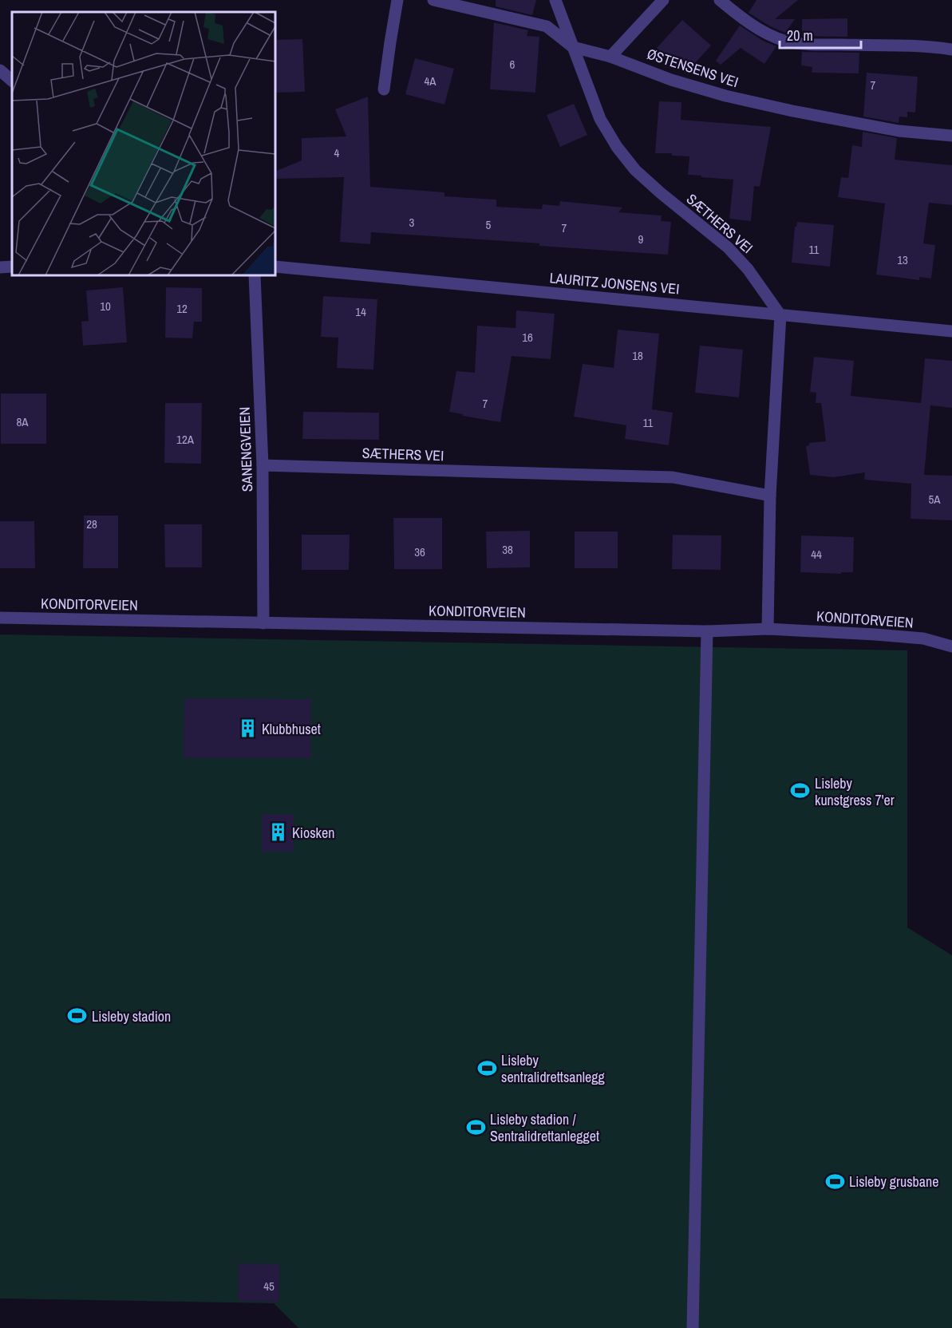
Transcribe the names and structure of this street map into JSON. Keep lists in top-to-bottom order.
{
  "streets": {
    "street": [
      "ØSTENSENS VEI",
      "SÆTHERS VEI",
      "LAURITZ JONSENS VEI",
      "SANENGVEIEN",
      "KONDITORVEIEN"
    ]
  },
  "crossings": [
    ["ØSTENSENS VEI", "SÆTHERS VEI"],
    ["SÆTHERS VEI", "LAURITZ JONSENS VEI"],
    ["SÆTHERS VEI", "SANENGVEIEN"],
    ["SANENGVEIEN", "KONDITORVEIEN"]
  ],
  "places": {
    "building": ["Klubbhuset", "Kiosken"],
    "sports": [
      "Lisleby kunstgress 7'er",
      "Lisleby stadion",
      "Lisleby sentralidrettsanlegg",
      "Lisleby stadion / Sentralidrettanlegget",
      "Lisleby grusbane"
    ]
  },
  "house_numbers": [
    "6",
    "4A",
    "7",
    "4",
    "3",
    "5",
    "7",
    "9",
    "11",
    "13",
    "10",
    "12",
    "14",
    "16",
    "18",
    "7",
    "8A",
    "11",
    "12A",
    "5A",
    "28",
    "38",
    "36",
    "44",
    "45"
  ],
  "scale_bar": "20 m"
}
